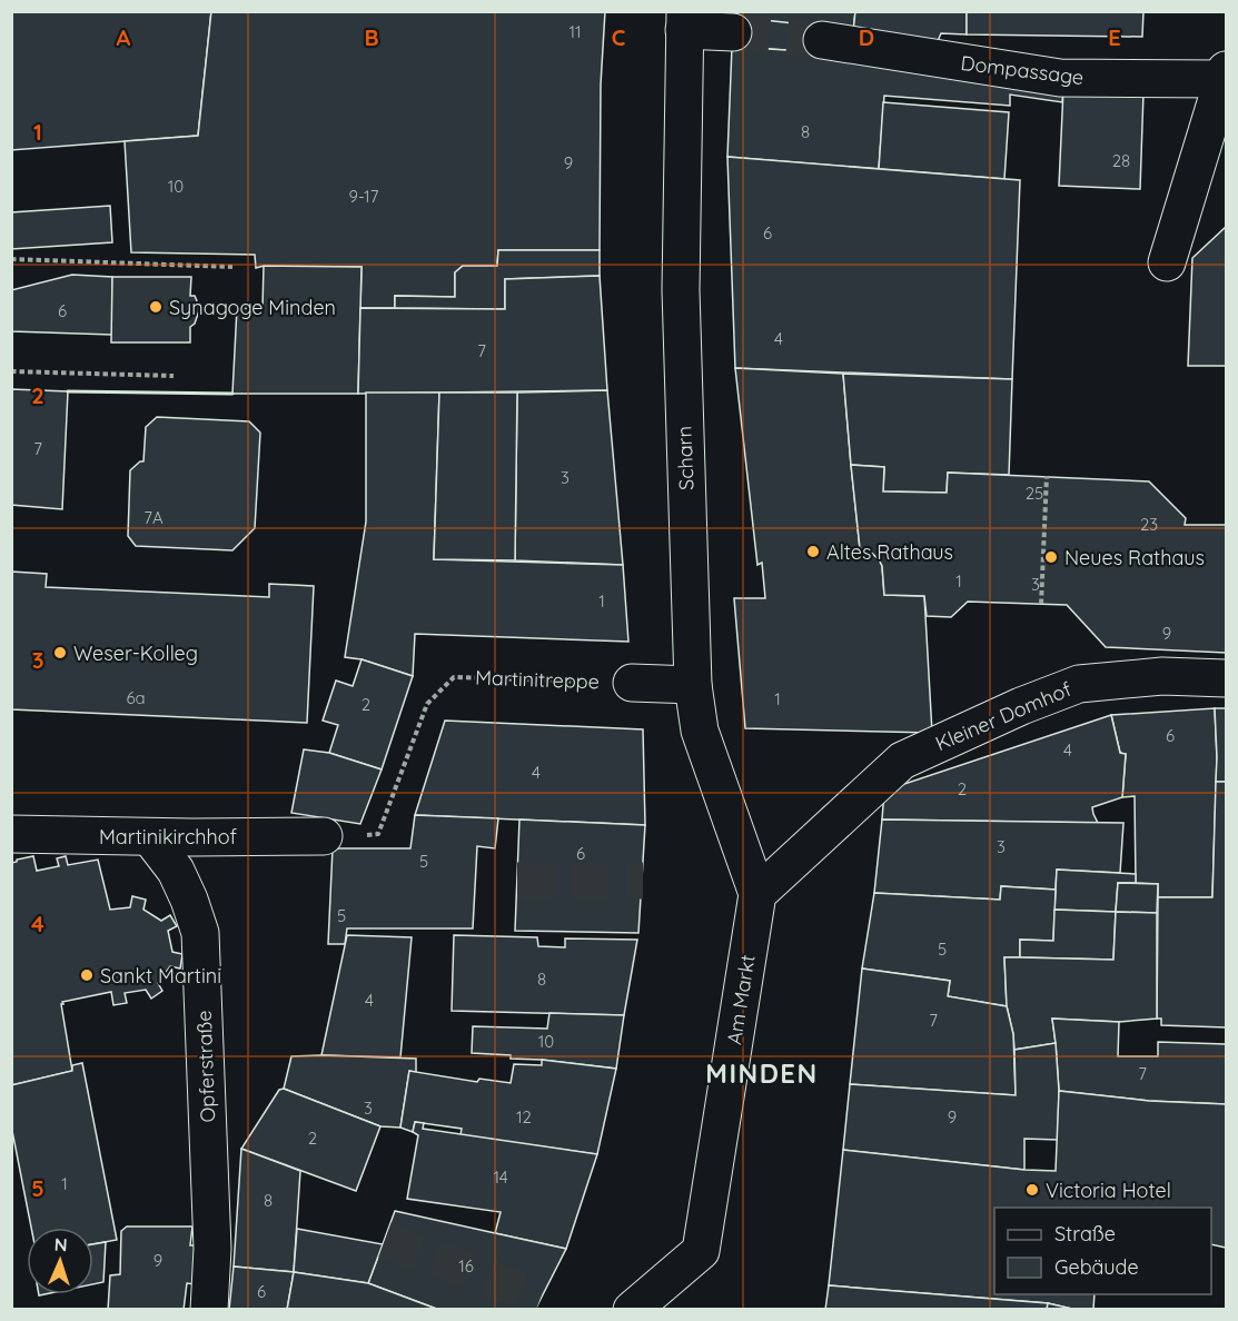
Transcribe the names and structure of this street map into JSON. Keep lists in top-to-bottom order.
{
  "streets": {
    "street": [
      "Dompassage",
      "Scharn",
      "Kleiner Domhof",
      "Martinikirchhof",
      "Am Markt",
      "Opferstraße"
    ],
    "path": ["Martinitreppe"]
  },
  "crossings": [
    ["Scharn", "Kleiner Domhof"],
    ["Scharn", "Am Markt"],
    ["Martinitreppe", "Martinikirchhof"],
    ["Kleiner Domhof", "Am Markt"],
    ["Martinikirchhof", "Opferstraße"]
  ],
  "districts": ["MINDEN"],
  "places": [
    "Synagoge Minden",
    "Altes Rathaus",
    "Neues Rathaus",
    "Weser-Kolleg",
    "Sankt Martini",
    "Victoria Hotel"
  ],
  "house_numbers": [
    "11",
    "8",
    "28",
    "9",
    "10",
    "9-17",
    "6",
    "6",
    "4",
    "7",
    "7",
    "3",
    "25",
    "7A",
    "23",
    "1",
    "3",
    "1",
    "9",
    "6a",
    "1",
    "2",
    "6",
    "4",
    "4",
    "2",
    "3",
    "6",
    "5",
    "5",
    "5",
    "8",
    "4",
    "7",
    "10",
    "7",
    "3",
    "12",
    "9",
    "2",
    "14",
    "1",
    "8",
    "9",
    "16",
    "6"
  ],
  "legend": ["Straße", "Gebäude"],
  "north": "top",
  "grid": {
    "columns": [
      "A",
      "B",
      "C",
      "D",
      "E"
    ],
    "rows": [
      "1",
      "2",
      "3",
      "4",
      "5"
    ]
  }
}
